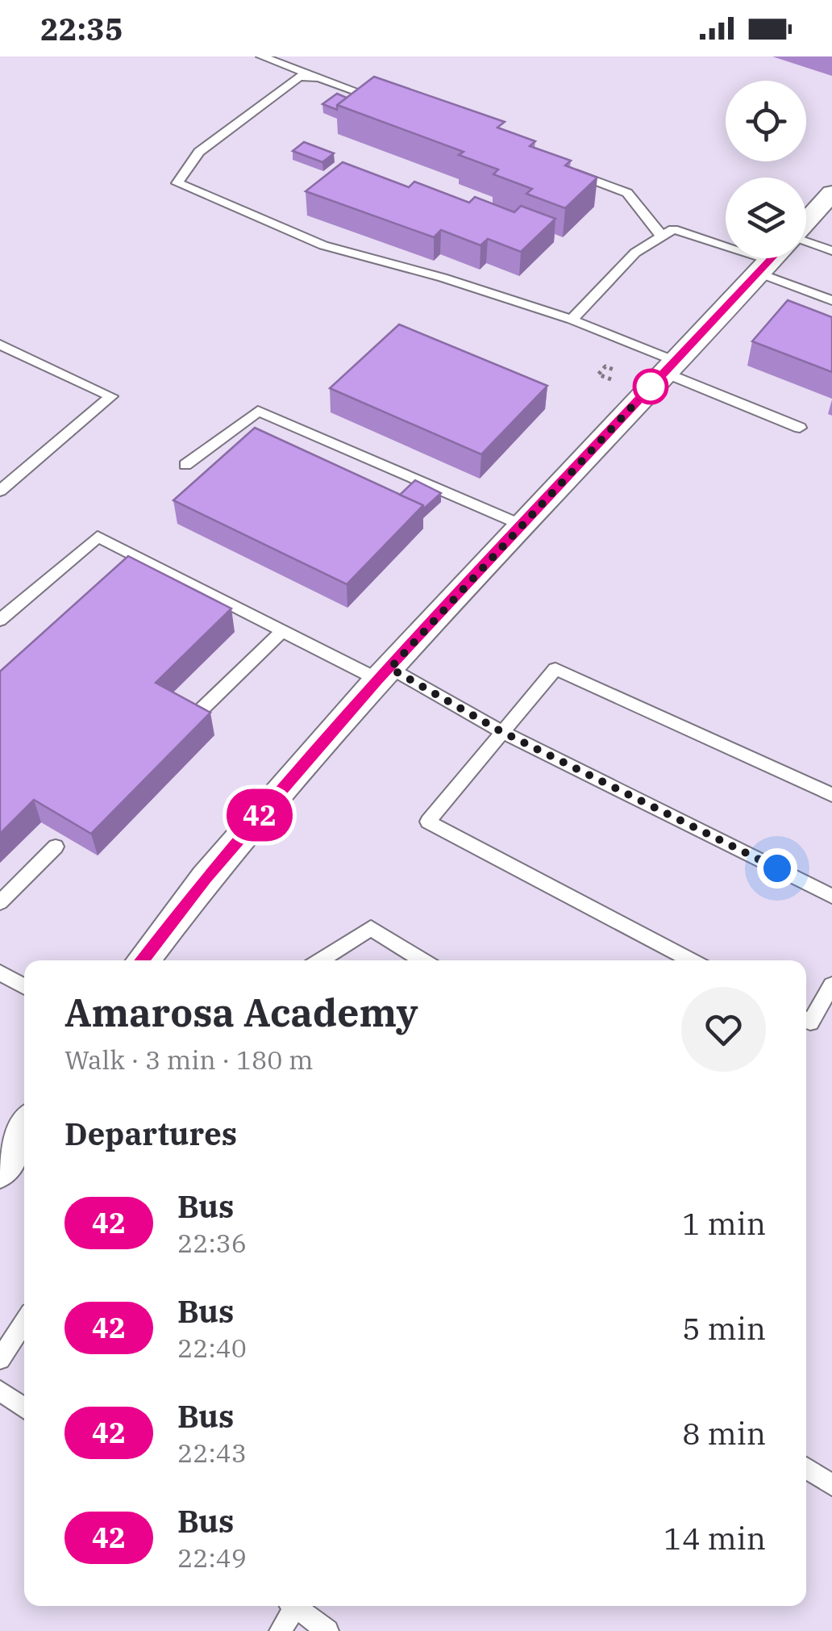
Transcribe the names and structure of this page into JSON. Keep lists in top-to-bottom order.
{
  "lines": ["bus line 42"],
  "page": {
    "status": "22:35",
    "on_map": "42",
    "heading": [
      ["Amarosa Academy", "Walk · 3 min · 180 m"],
      "Departures"
    ],
    "list": [
      {
        "mark": "42",
        "name": "Bus",
        "note": "22:36",
        "value": "1 min"
      },
      {
        "mark": "42",
        "name": "Bus",
        "note": "22:40",
        "value": "5 min"
      },
      {
        "mark": "42",
        "name": "Bus",
        "note": "22:43",
        "value": "8 min"
      },
      {
        "mark": "42",
        "name": "Bus",
        "note": "22:49",
        "value": "14 min"
      }
    ]
  }
}
